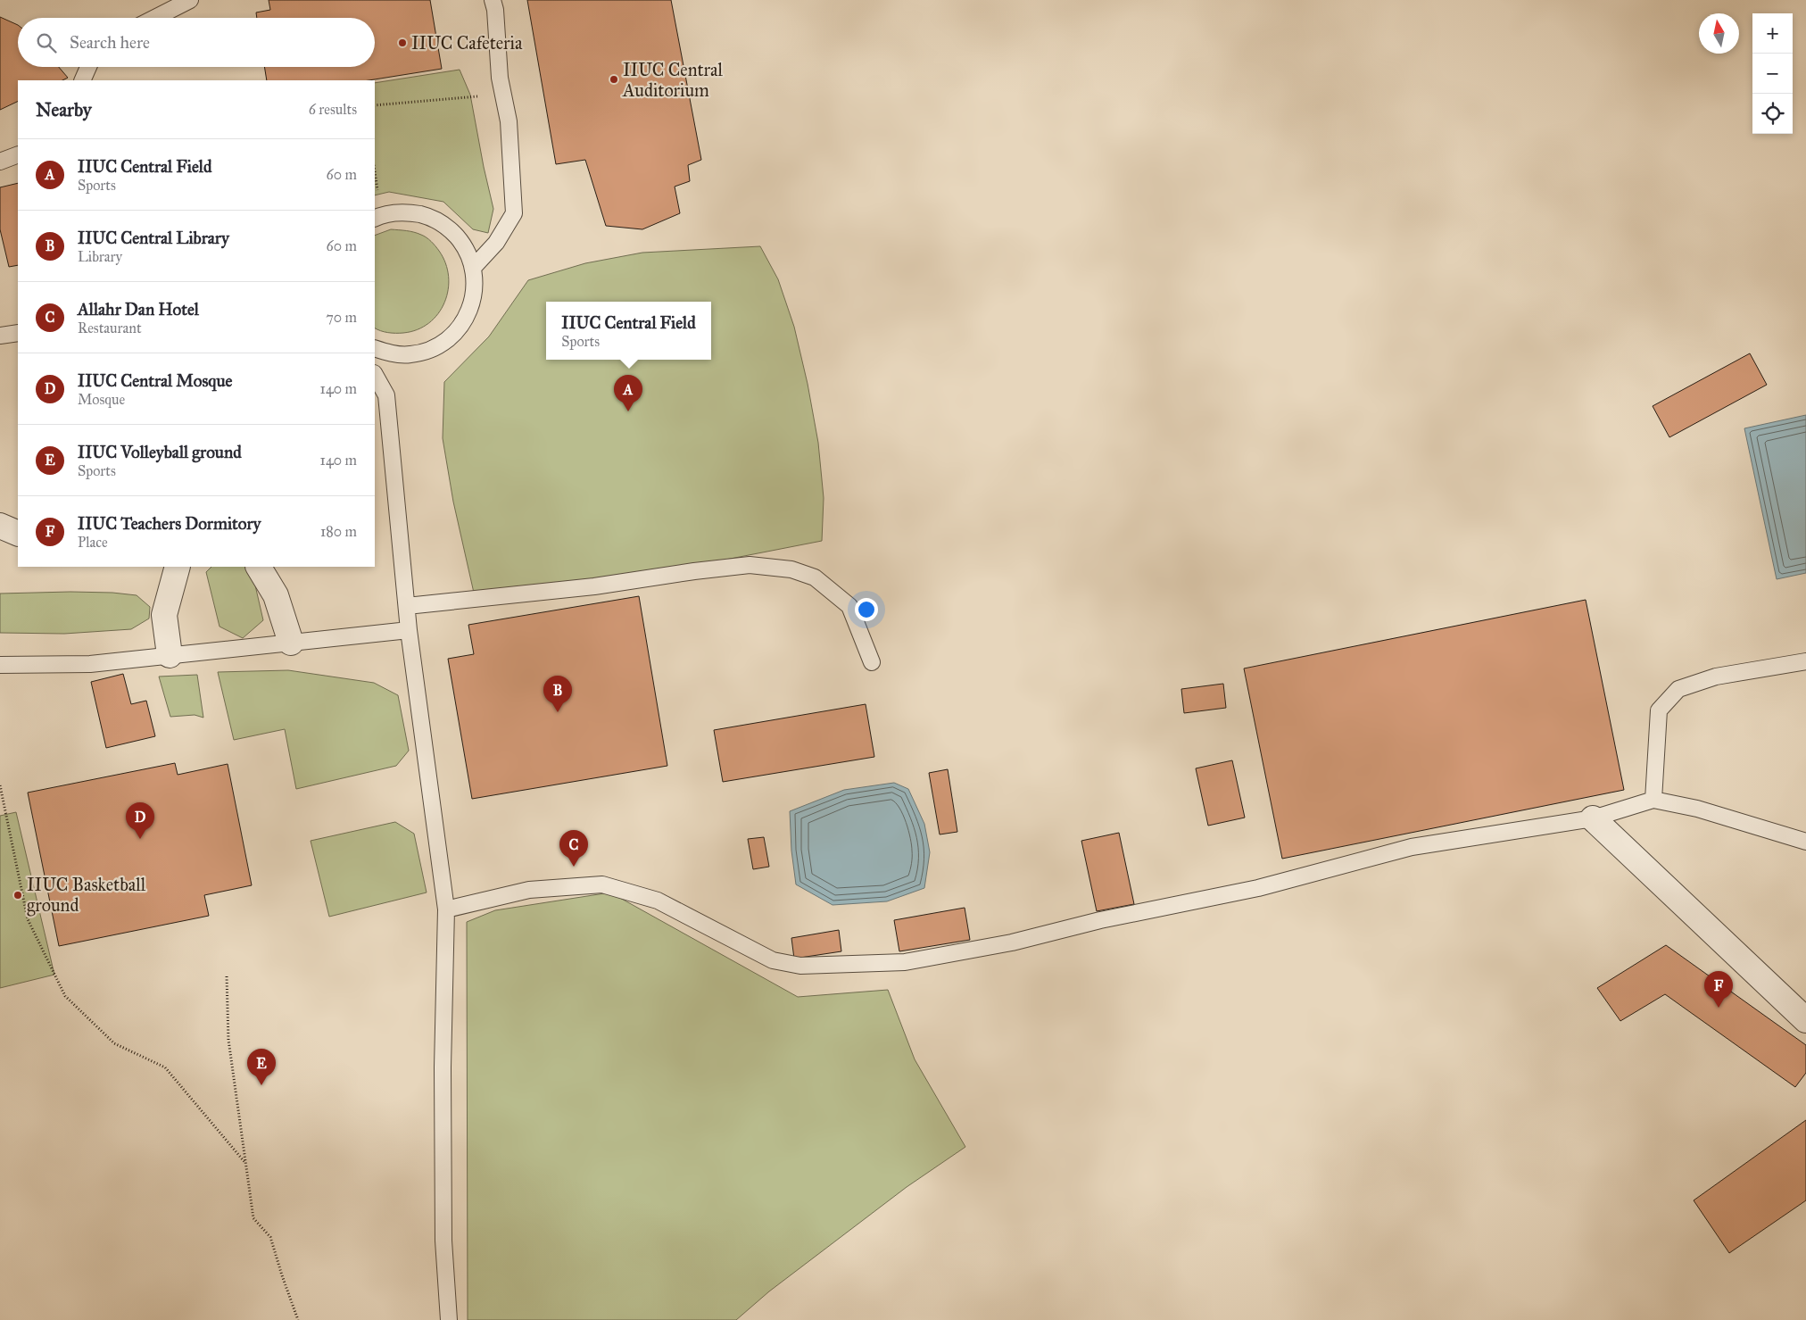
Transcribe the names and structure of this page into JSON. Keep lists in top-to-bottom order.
{
  "places": ["IIUC Cafeteria", "IIUC Central Auditorium", "IIUC Basketball ground"],
  "north": "top",
  "page": {
    "map_buttons": ["+", "−"],
    "search": "Search here",
    "heading": ["Nearby", "6 results"],
    "list": [
      {
        "mark": "A",
        "name": "IIUC Central Field",
        "note": "Sports",
        "value": "60 m"
      },
      {
        "mark": "B",
        "name": "IIUC Central Library",
        "note": "Library",
        "value": "60 m"
      },
      {
        "mark": "C",
        "name": "Allahr Dan Hotel",
        "note": "Restaurant",
        "value": "70 m"
      },
      {
        "mark": "D",
        "name": "IIUC Central Mosque",
        "note": "Mosque",
        "value": "140 m"
      },
      {
        "mark": "E",
        "name": "IIUC Volleyball ground",
        "note": "Sports",
        "value": "140 m"
      },
      {
        "mark": "F",
        "name": "IIUC Teachers Dormitory",
        "note": "Place",
        "value": "180 m"
      }
    ],
    "popup": ["IIUC Central Field", "Sports"],
    "pins": [
      "A",
      "B",
      "D",
      "C",
      "F",
      "E"
    ]
  }
}
